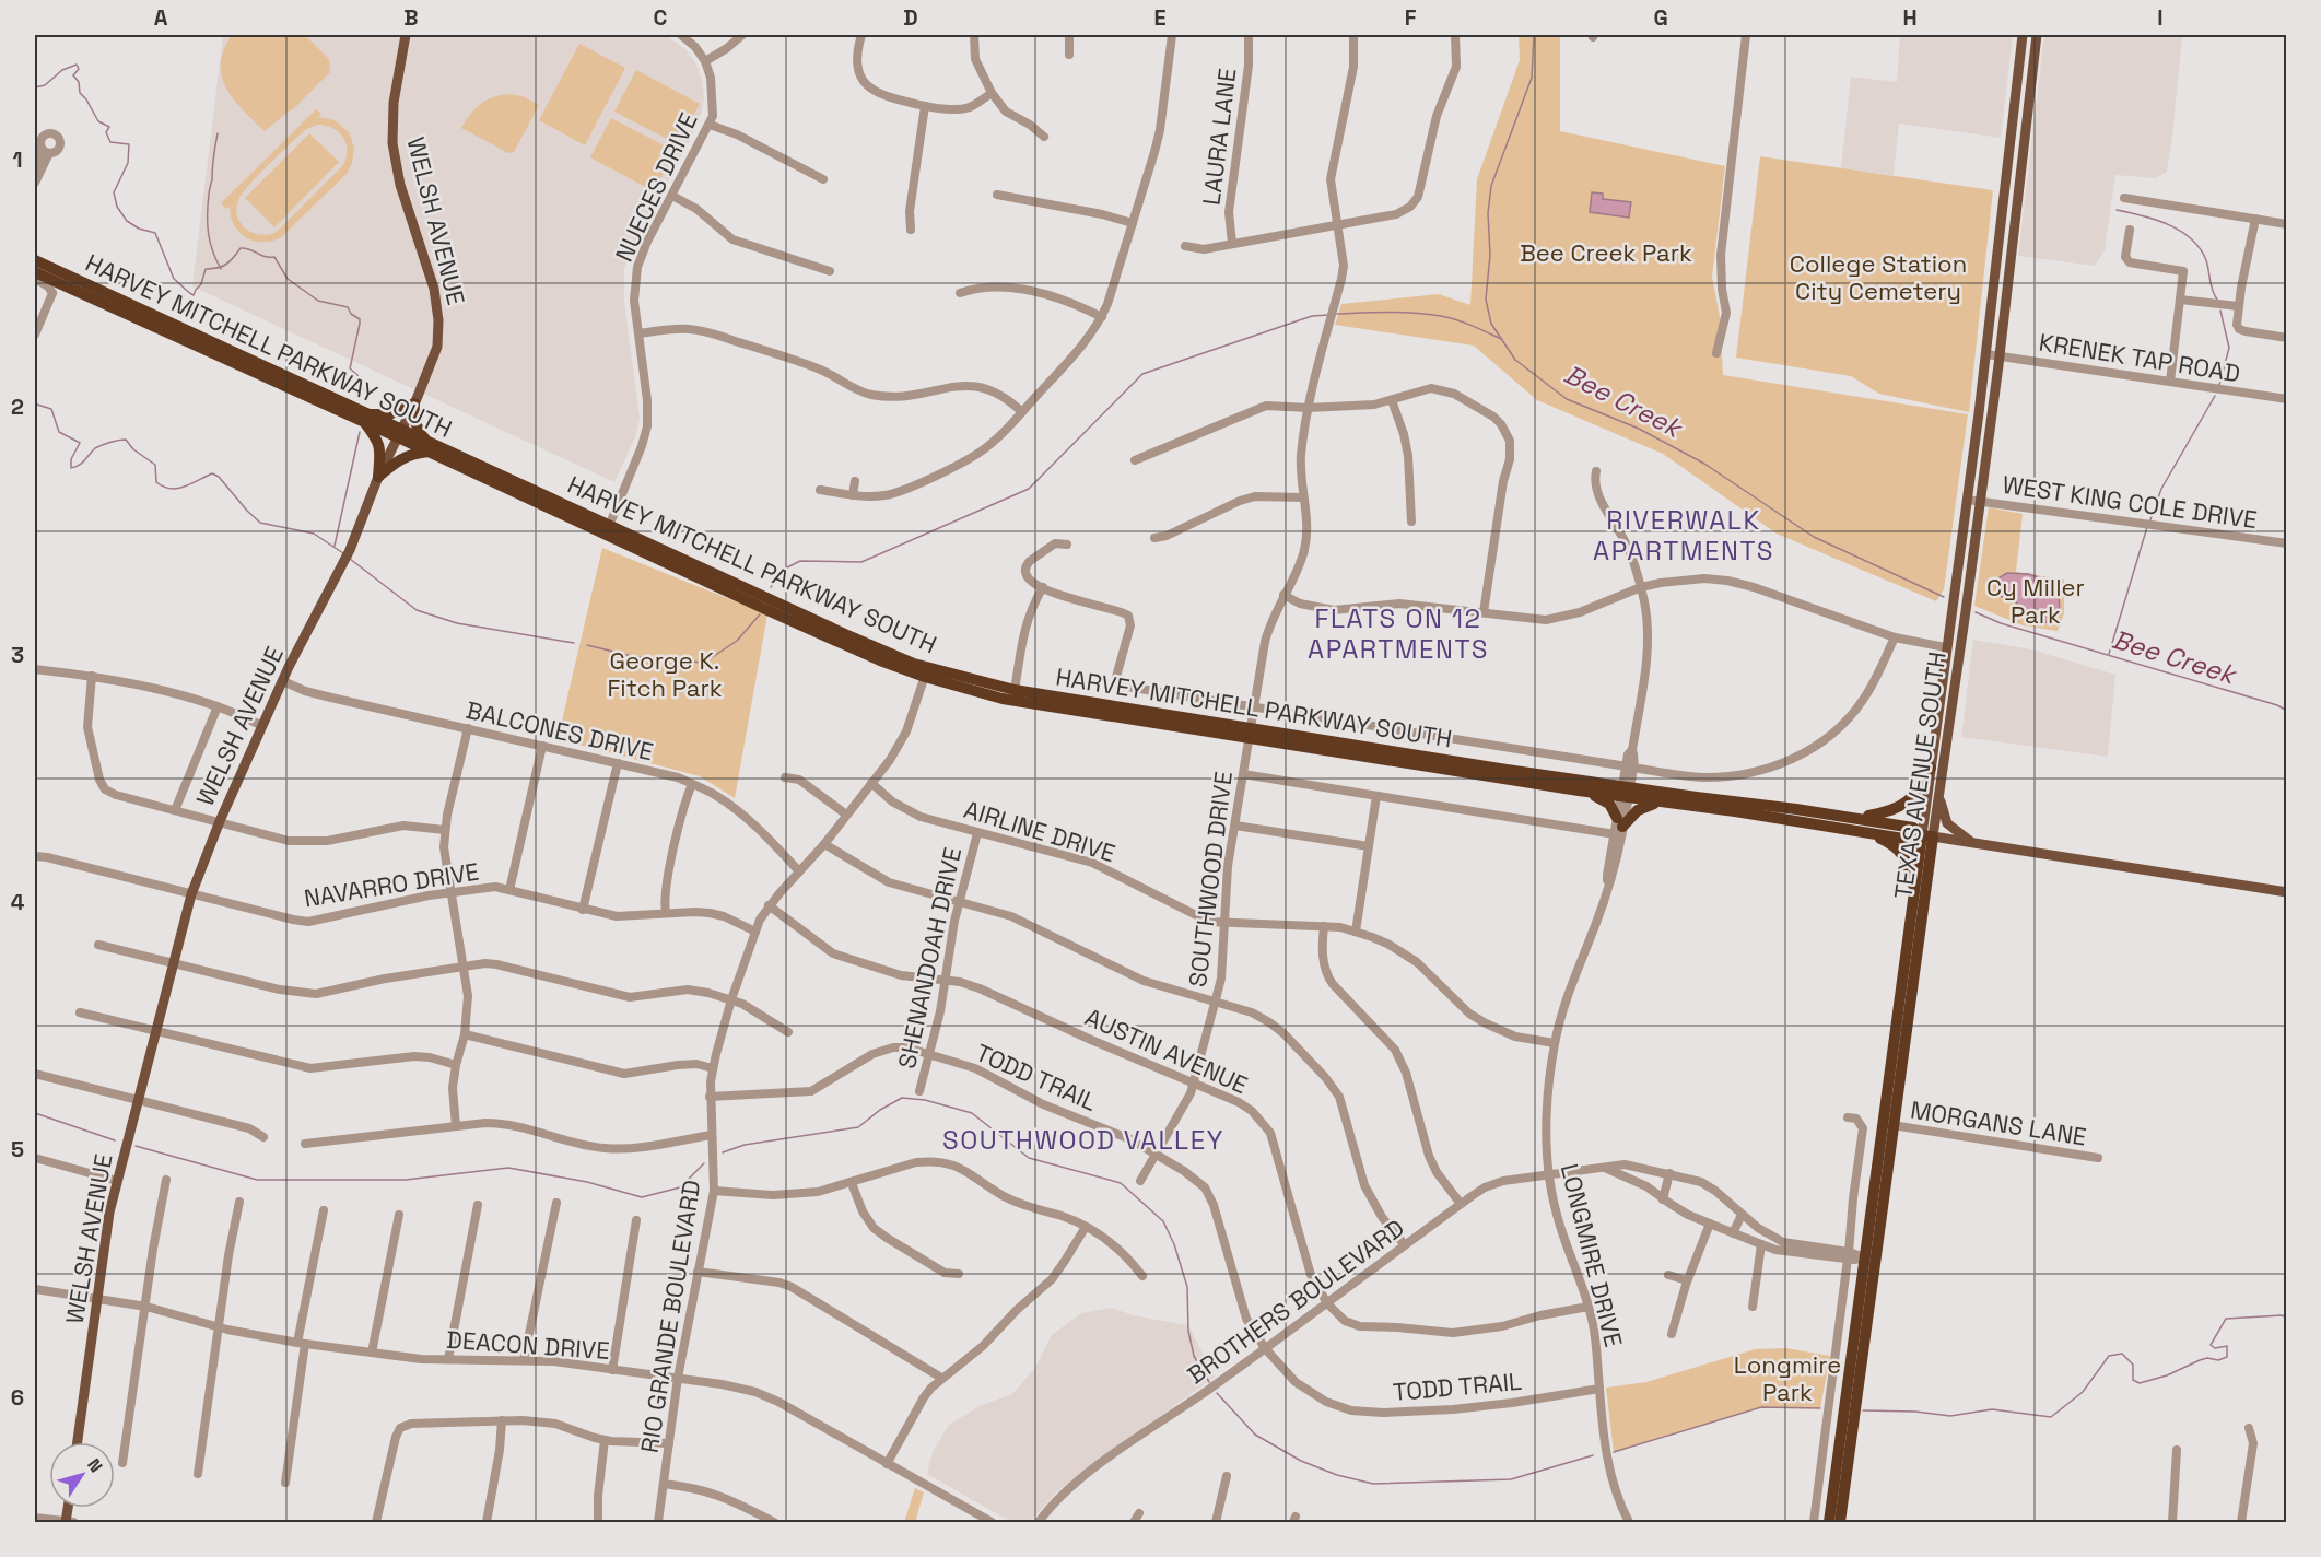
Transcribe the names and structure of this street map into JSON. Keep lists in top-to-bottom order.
{
  "streets": {
    "highway": ["HARVEY MITCHELL PARKWAY SOUTH", "TEXAS AVENUE SOUTH"],
    "main road": ["WELSH AVENUE"],
    "street": [
      "LAURA LANE",
      "NUECES DRIVE",
      "KRENEK TAP ROAD",
      "WEST KING COLE DRIVE",
      "BALCONES DRIVE",
      "AIRLINE DRIVE",
      "SOUTHWOOD DRIVE",
      "NAVARRO DRIVE",
      "SHENANDOAH DRIVE",
      "AUSTIN AVENUE",
      "TODD TRAIL",
      "MORGANS LANE",
      "LONGMIRE DRIVE",
      "BROTHERS BOULEVARD",
      "RIO GRANDE BOULEVARD",
      "DEACON DRIVE"
    ]
  },
  "crossings": [
    ["NUECES DRIVE", "HARVEY MITCHELL PARKWAY SOUTH"],
    ["WELSH AVENUE", "HARVEY MITCHELL PARKWAY SOUTH"],
    ["WELSH AVENUE", "BALCONES DRIVE"],
    ["WELSH AVENUE", "NAVARRO DRIVE"],
    ["WELSH AVENUE", "DEACON DRIVE"],
    ["HARVEY MITCHELL PARKWAY SOUTH", "TEXAS AVENUE SOUTH"],
    ["HARVEY MITCHELL PARKWAY SOUTH", "SOUTHWOOD DRIVE"],
    ["HARVEY MITCHELL PARKWAY SOUTH", "LONGMIRE DRIVE"],
    ["HARVEY MITCHELL PARKWAY SOUTH", "RIO GRANDE BOULEVARD"],
    ["KRENEK TAP ROAD", "TEXAS AVENUE SOUTH"],
    ["WEST KING COLE DRIVE", "TEXAS AVENUE SOUTH"],
    ["BALCONES DRIVE", "RIO GRANDE BOULEVARD"],
    ["TEXAS AVENUE SOUTH", "MORGANS LANE"],
    ["TEXAS AVENUE SOUTH", "BROTHERS BOULEVARD"],
    ["AIRLINE DRIVE", "SOUTHWOOD DRIVE"],
    ["AIRLINE DRIVE", "SHENANDOAH DRIVE"],
    ["AIRLINE DRIVE", "LONGMIRE DRIVE"],
    ["AIRLINE DRIVE", "RIO GRANDE BOULEVARD"],
    ["SOUTHWOOD DRIVE", "AUSTIN AVENUE"],
    ["SOUTHWOOD DRIVE", "TODD TRAIL"],
    ["NAVARRO DRIVE", "RIO GRANDE BOULEVARD"],
    ["SHENANDOAH DRIVE", "AUSTIN AVENUE"],
    ["SHENANDOAH DRIVE", "TODD TRAIL"],
    ["AUSTIN AVENUE", "LONGMIRE DRIVE"],
    ["AUSTIN AVENUE", "BROTHERS BOULEVARD"],
    ["AUSTIN AVENUE", "RIO GRANDE BOULEVARD"],
    ["TODD TRAIL", "LONGMIRE DRIVE"],
    ["TODD TRAIL", "BROTHERS BOULEVARD"],
    ["TODD TRAIL", "RIO GRANDE BOULEVARD"],
    ["LONGMIRE DRIVE", "BROTHERS BOULEVARD"],
    ["RIO GRANDE BOULEVARD", "DEACON DRIVE"]
  ],
  "districts": ["RIVERWALK APARTMENTS", "FLATS ON 12 APARTMENTS", "SOUTHWOOD VALLEY"],
  "water": ["Bee Creek"],
  "parks": [
    "Bee Creek Park",
    "College Station City Cemetery",
    "Cy Miller Park",
    "George K. Fitch Park",
    "Longmire Park"
  ],
  "north": "top right",
  "grid": {
    "columns": [
      "A",
      "B",
      "C",
      "D",
      "E",
      "F",
      "G",
      "H",
      "I"
    ],
    "rows": [
      "1",
      "2",
      "3",
      "4",
      "5",
      "6"
    ]
  }
}
